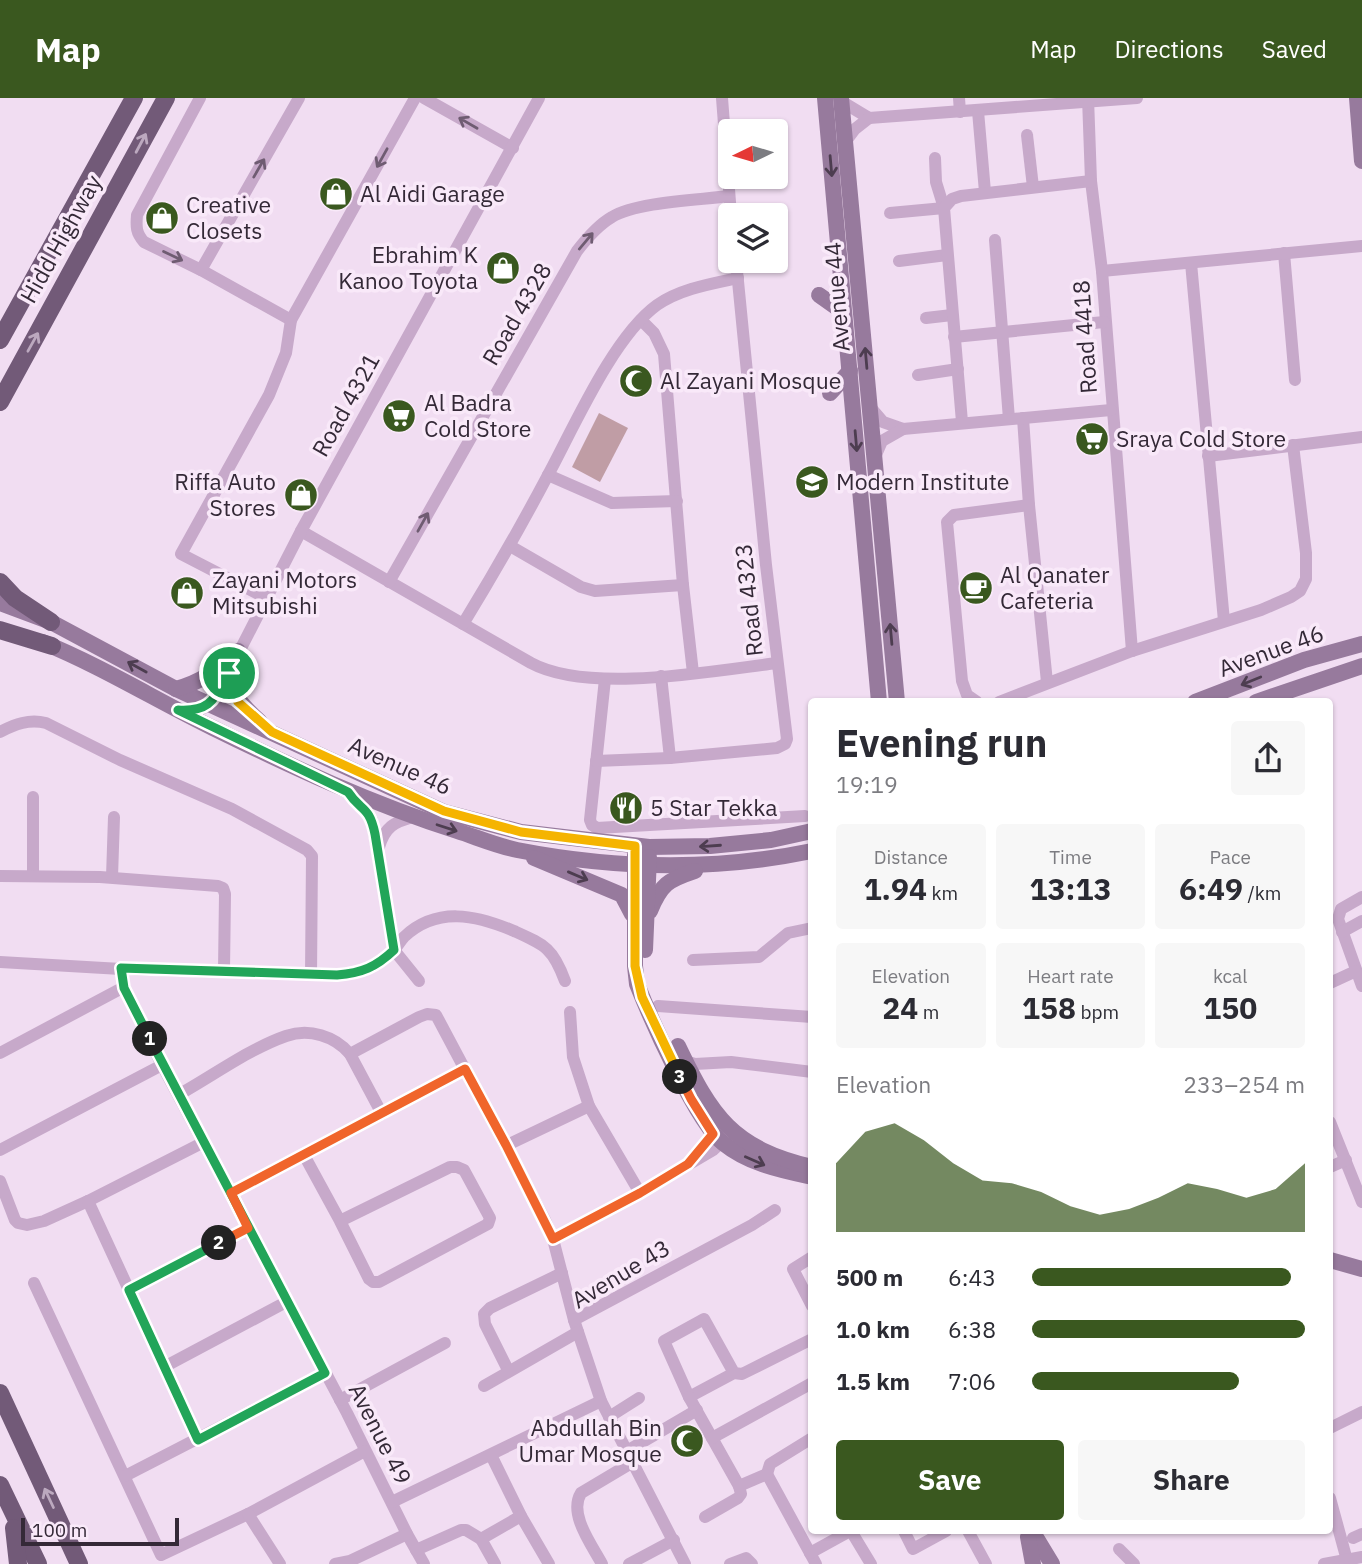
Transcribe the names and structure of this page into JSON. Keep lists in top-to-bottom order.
{
  "streets": {
    "main road": ["Hidd Highway", "Avenue 44", "Avenue 46"],
    "street": [
      "Road 4328",
      "Road 4418",
      "Road 4321",
      "Road 4323",
      "Avenue 43",
      "Avenue 49"
    ]
  },
  "crossings": [
    ["Road 4321", "Avenue 46"]
  ],
  "places": {
    "shop": [
      "Al Aidi Garage",
      "Creative Closets",
      "Ebrahim K Kanoo Toyota",
      "Riffa Auto Stores",
      "Zayani Motors Mitsubishi"
    ],
    "mosque": ["Al Zayani Mosque", "Abdullah Bin Umar Mosque"],
    "supermarket": ["Al Badra Cold Store", "Sraya Cold Store"],
    "school or university": ["Modern Institute"],
    "cafe": ["Al Qanater Cafeteria"],
    "restaurant": ["5 Star Tekka"]
  },
  "scale_bar": "100 m",
  "north": "left",
  "page": {
    "header": "Map",
    "nav": ["Map", "Directions", "Saved"],
    "heading": ["Evening run", "19:19"],
    "stats": [
      ["Distance", "1.94 km"],
      ["Time", "13:13"],
      ["Pace", "6:49 /km"],
      ["Elevation", "24 m"],
      ["Heart rate", "158 bpm"],
      ["kcal", "150"]
    ],
    "pins": ["1", "3", "2"],
    "chart": ["Elevation", "233–254 m"],
    "list": [
      {
        "name": "500 m",
        "note": "6:43"
      },
      {
        "name": "1.0 km",
        "note": "6:38"
      },
      {
        "name": "1.5 km",
        "note": "7:06"
      }
    ],
    "buttons": ["Save", "Share"],
    "scale": "100 m"
  }
}
